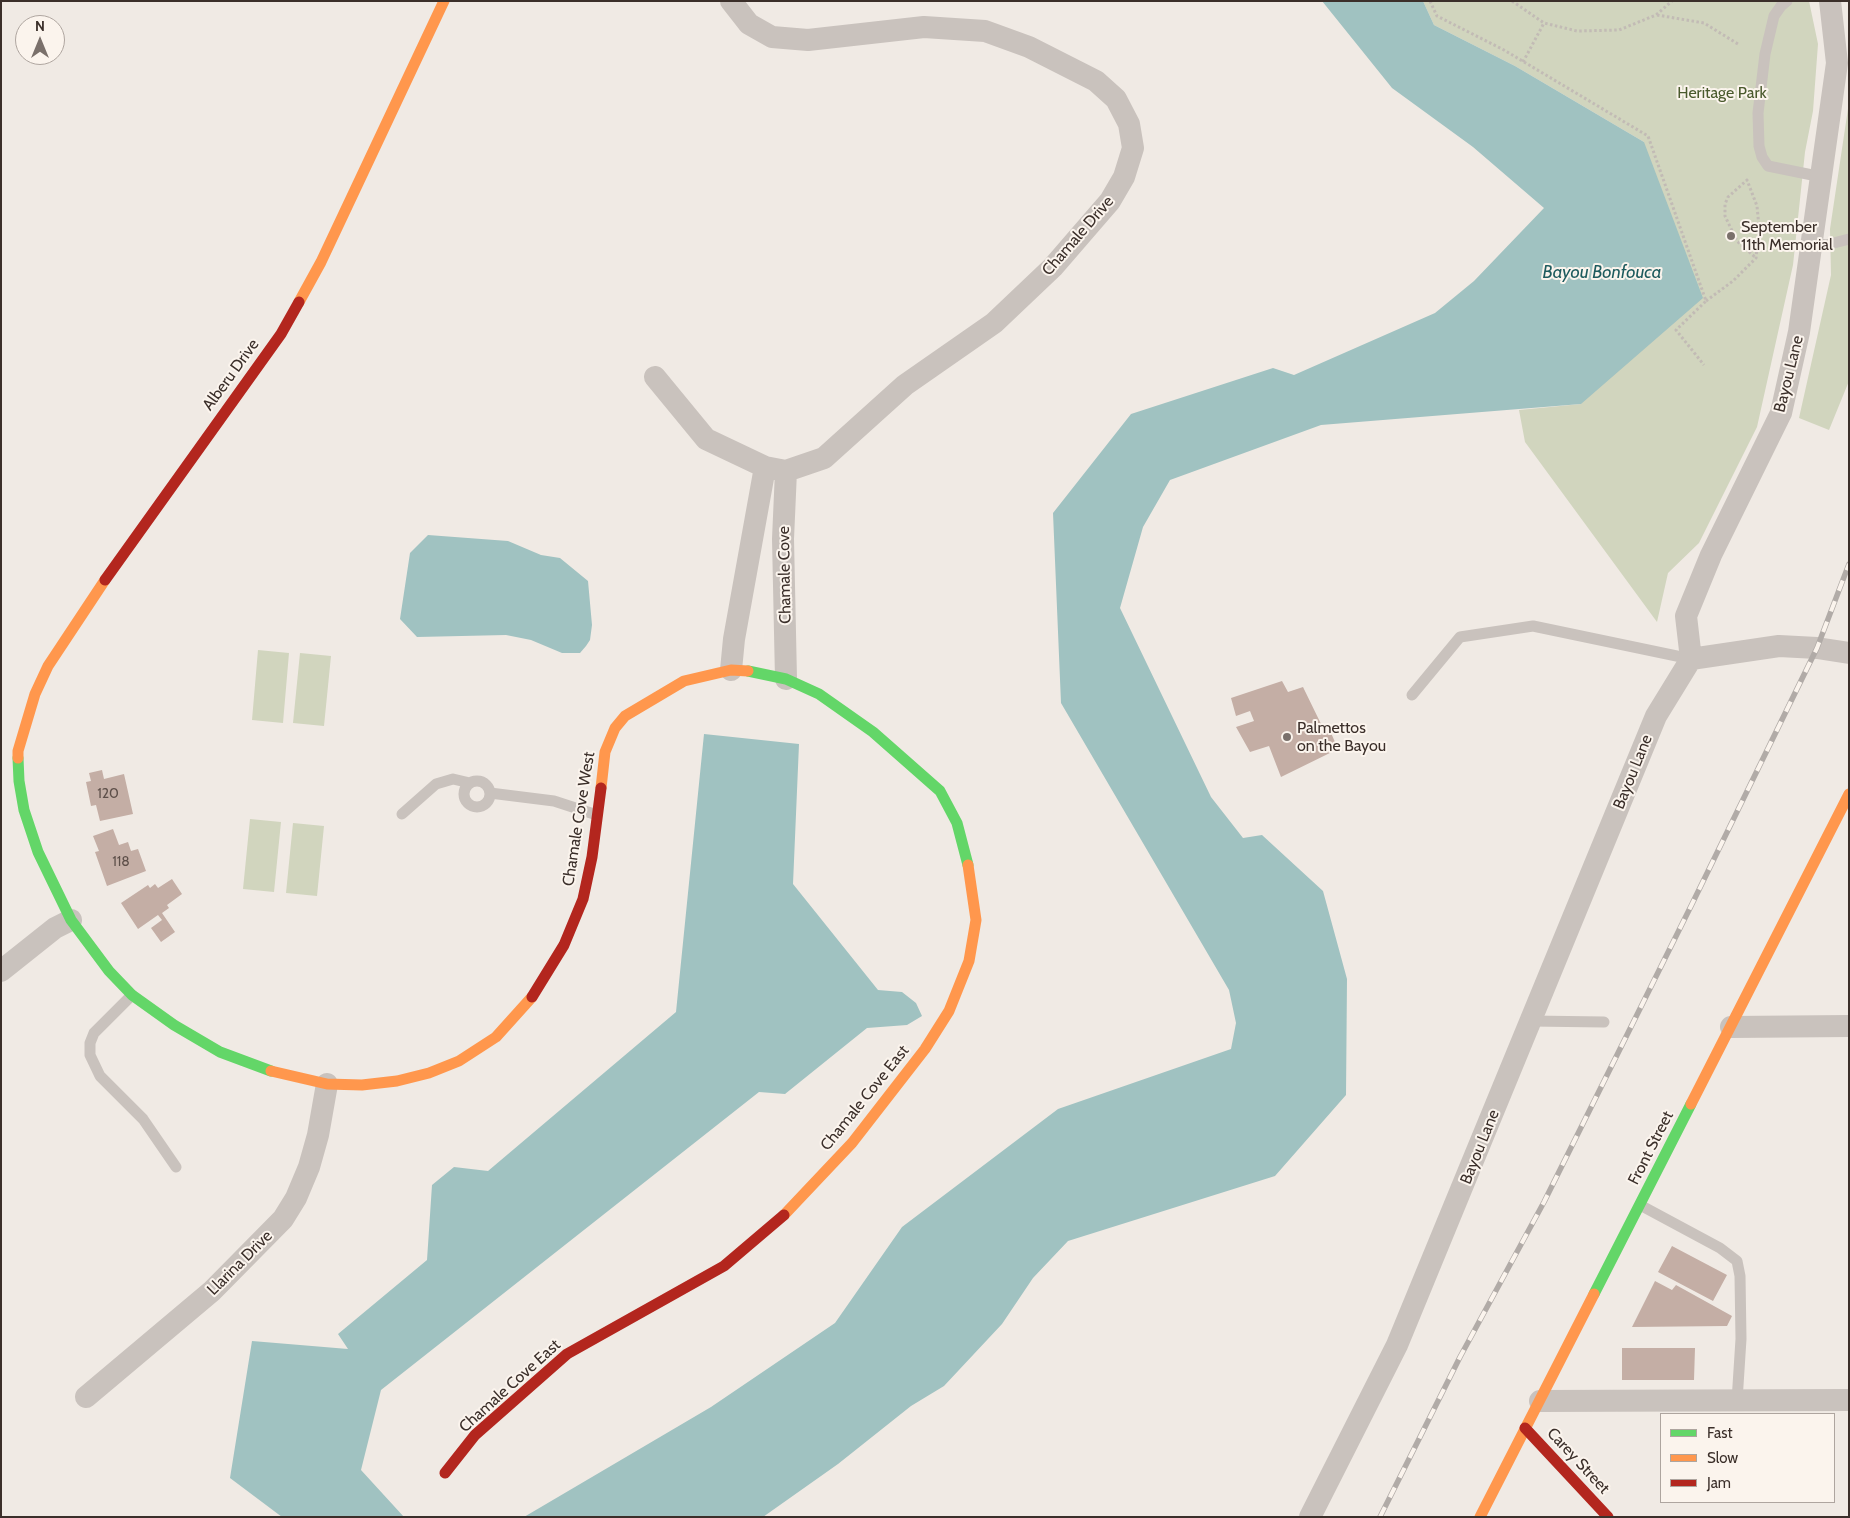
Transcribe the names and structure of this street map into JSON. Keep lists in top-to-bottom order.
{
  "streets": {
    "street": [
      "Chamale Drive",
      "Bayou Lane",
      "Alberu Drive",
      "Chamale Cove",
      "Chamale Cove West",
      "Chamale Cove East",
      "Front Street",
      "Llarina Drive",
      "Carey Street"
    ]
  },
  "crossings": [
    ["Chamale Drive", "Chamale Cove"],
    ["Alberu Drive", "Chamale Cove West"],
    ["Chamale Cove", "Chamale Cove West"],
    ["Chamale Cove", "Chamale Cove East"],
    ["Chamale Cove West", "Chamale Cove East"],
    ["Chamale Cove West", "Llarina Drive"],
    ["Front Street", "Carey Street"]
  ],
  "water": ["Bayou Bonfouca"],
  "parks": ["Heritage Park"],
  "places": ["September 11th Memorial", "Palmettos on the Bayou"],
  "house_numbers": ["120", "118"],
  "legend": ["Fast", "Slow", "Jam"],
  "north": "top"
}
